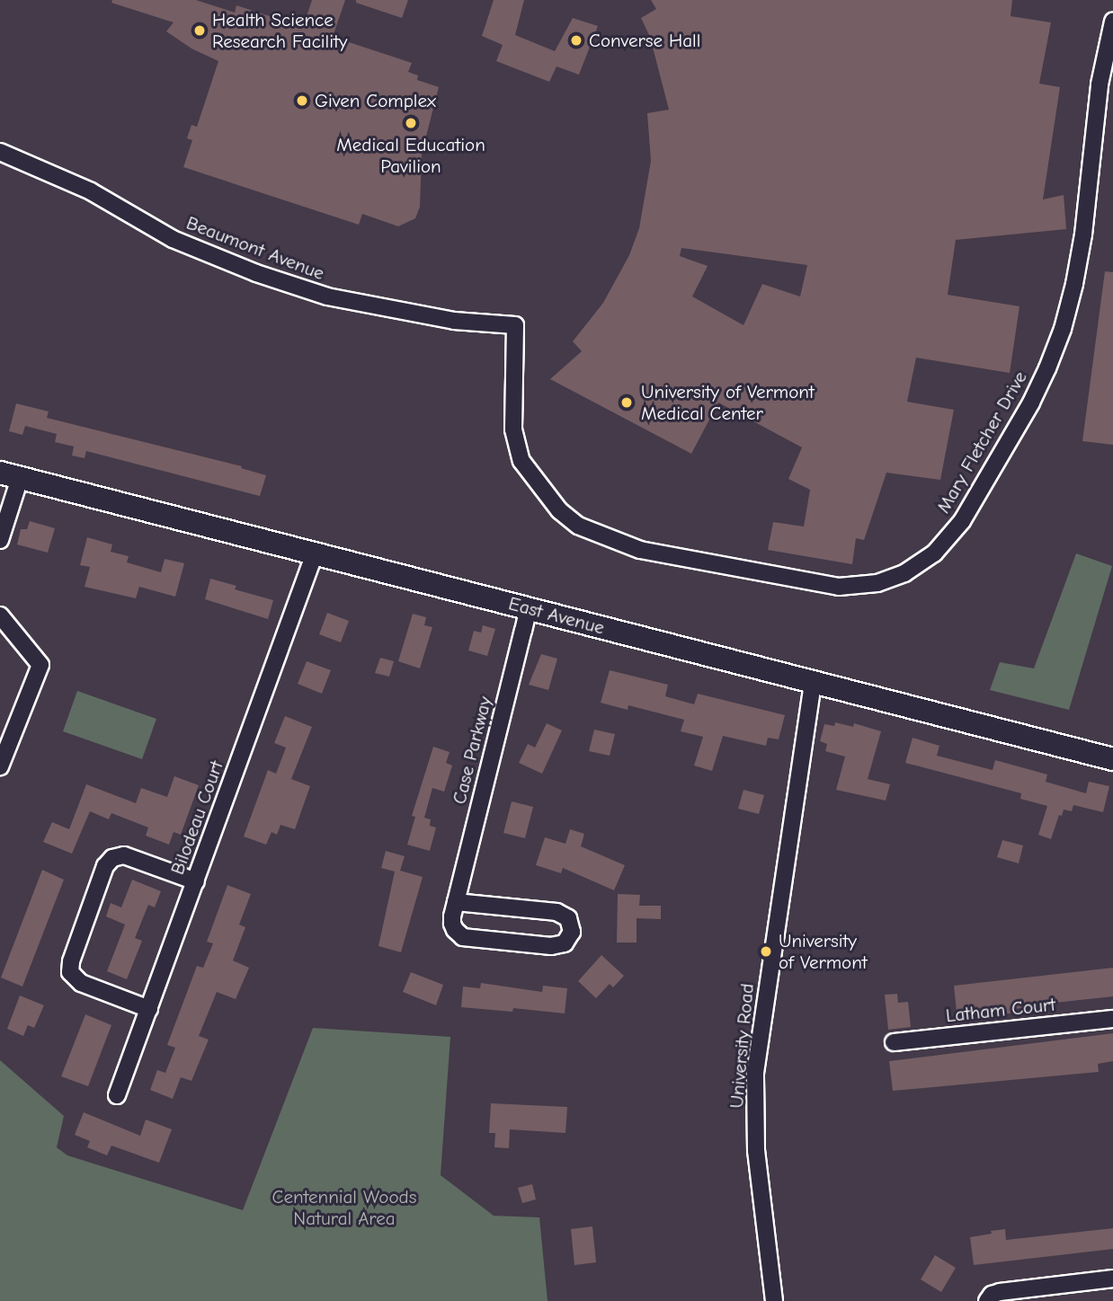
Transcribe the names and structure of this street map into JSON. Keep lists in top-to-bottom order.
{
  "streets": {
    "main road": ["East Avenue"],
    "street": [
      "Beaumont Avenue",
      "Mary Fletcher Drive",
      "Case Parkway",
      "Bilodeau Court",
      "Latham Court",
      "University Road"
    ]
  },
  "crossings": [
    ["Beaumont Avenue", "Mary Fletcher Drive"],
    ["East Avenue", "Case Parkway"],
    ["East Avenue", "Bilodeau Court"],
    ["East Avenue", "University Road"]
  ],
  "parks": ["Centennial Woods Natural Area"],
  "places": [
    "Health Science Research Facility",
    "Converse Hall",
    "Given Complex",
    "Medical Education Pavilion",
    "University of Vermont Medical Center",
    "University of Vermont"
  ]
}
